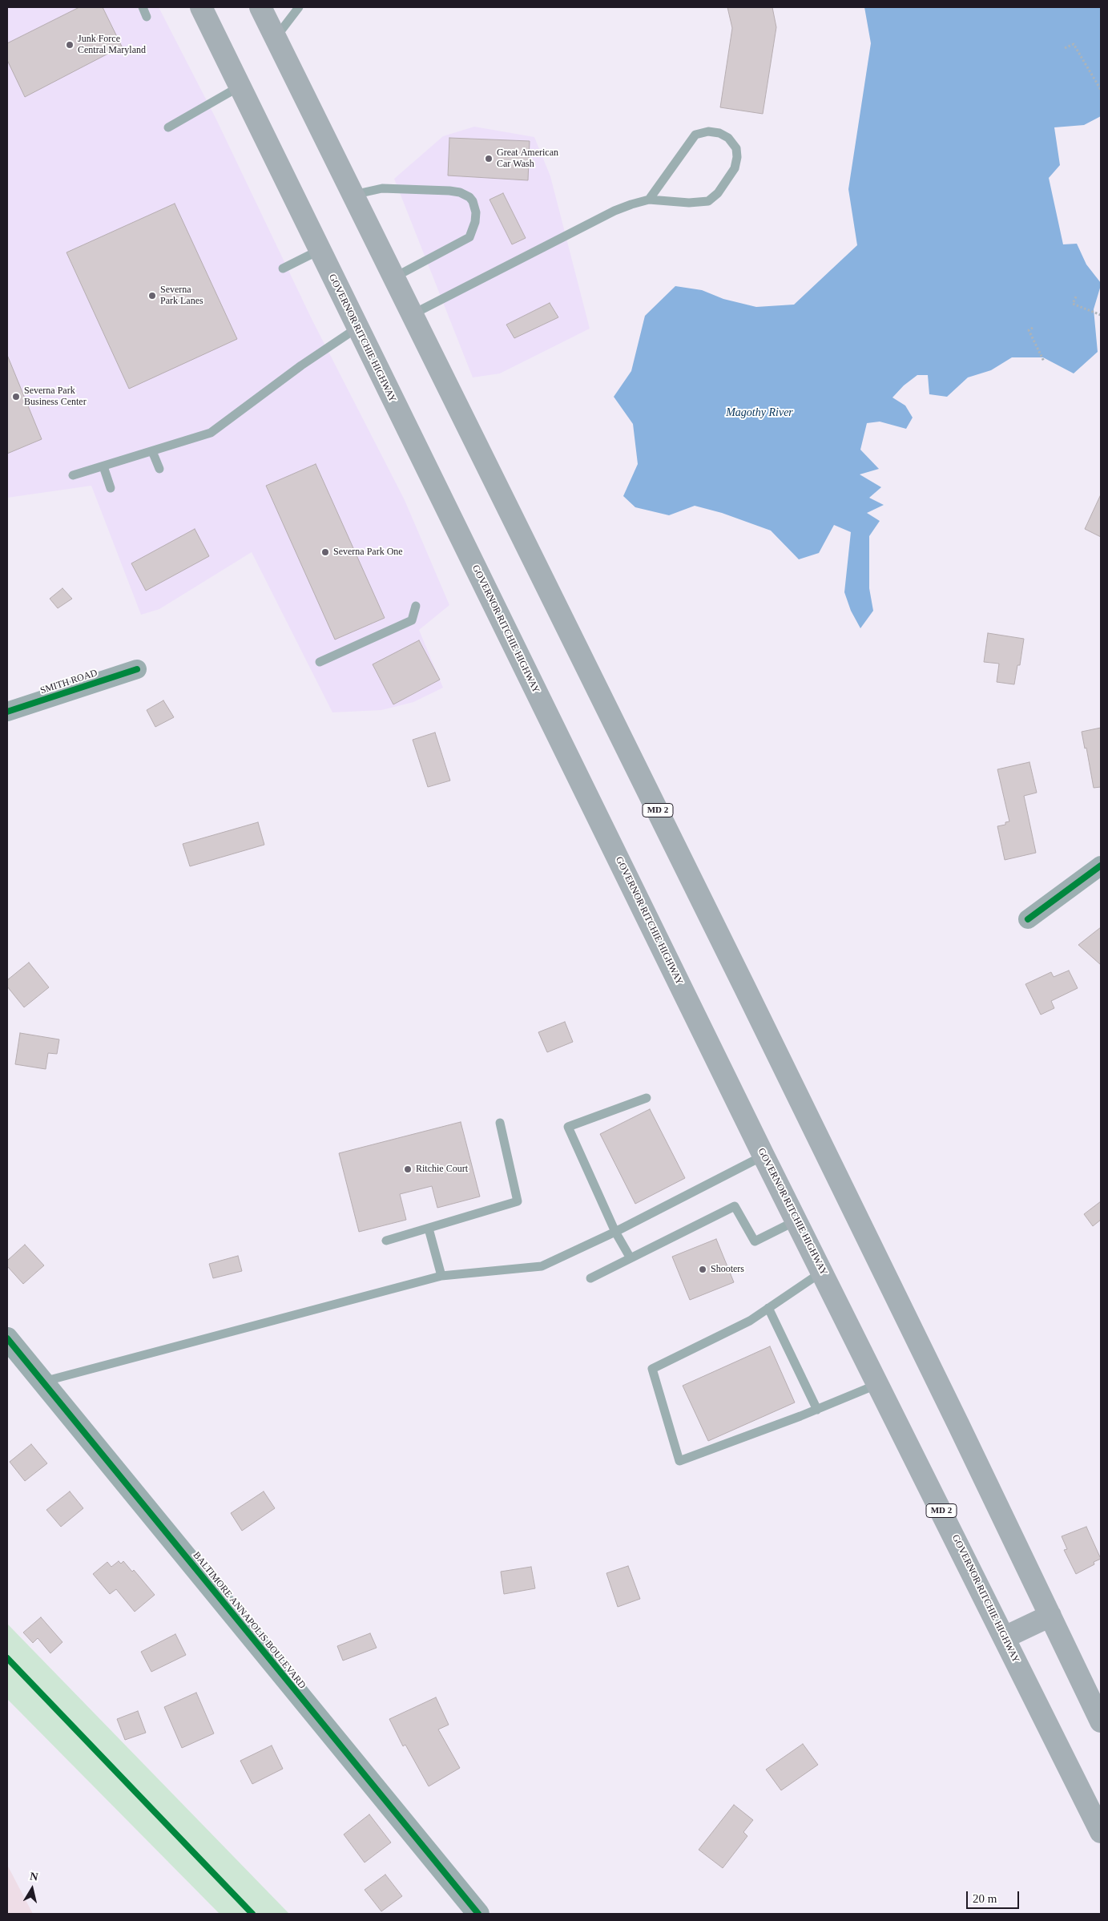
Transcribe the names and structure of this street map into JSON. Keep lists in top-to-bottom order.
{
  "streets": {
    "highway": ["GOVERNOR RITCHIE HIGHWAY", "MD 2"],
    "street": ["SMITH ROAD", "BALTIMORE ANNAPOLIS BOULEVARD"]
  },
  "water": ["Magothy River"],
  "places": [
    "Junk Force Central Maryland",
    "Great American Car Wash",
    "Severna Park Lanes",
    "Severna Park Business Center",
    "Severna Park One",
    "Ritchie Court",
    "Shooters"
  ],
  "scale_bar": "20 m",
  "north": "top"
}
